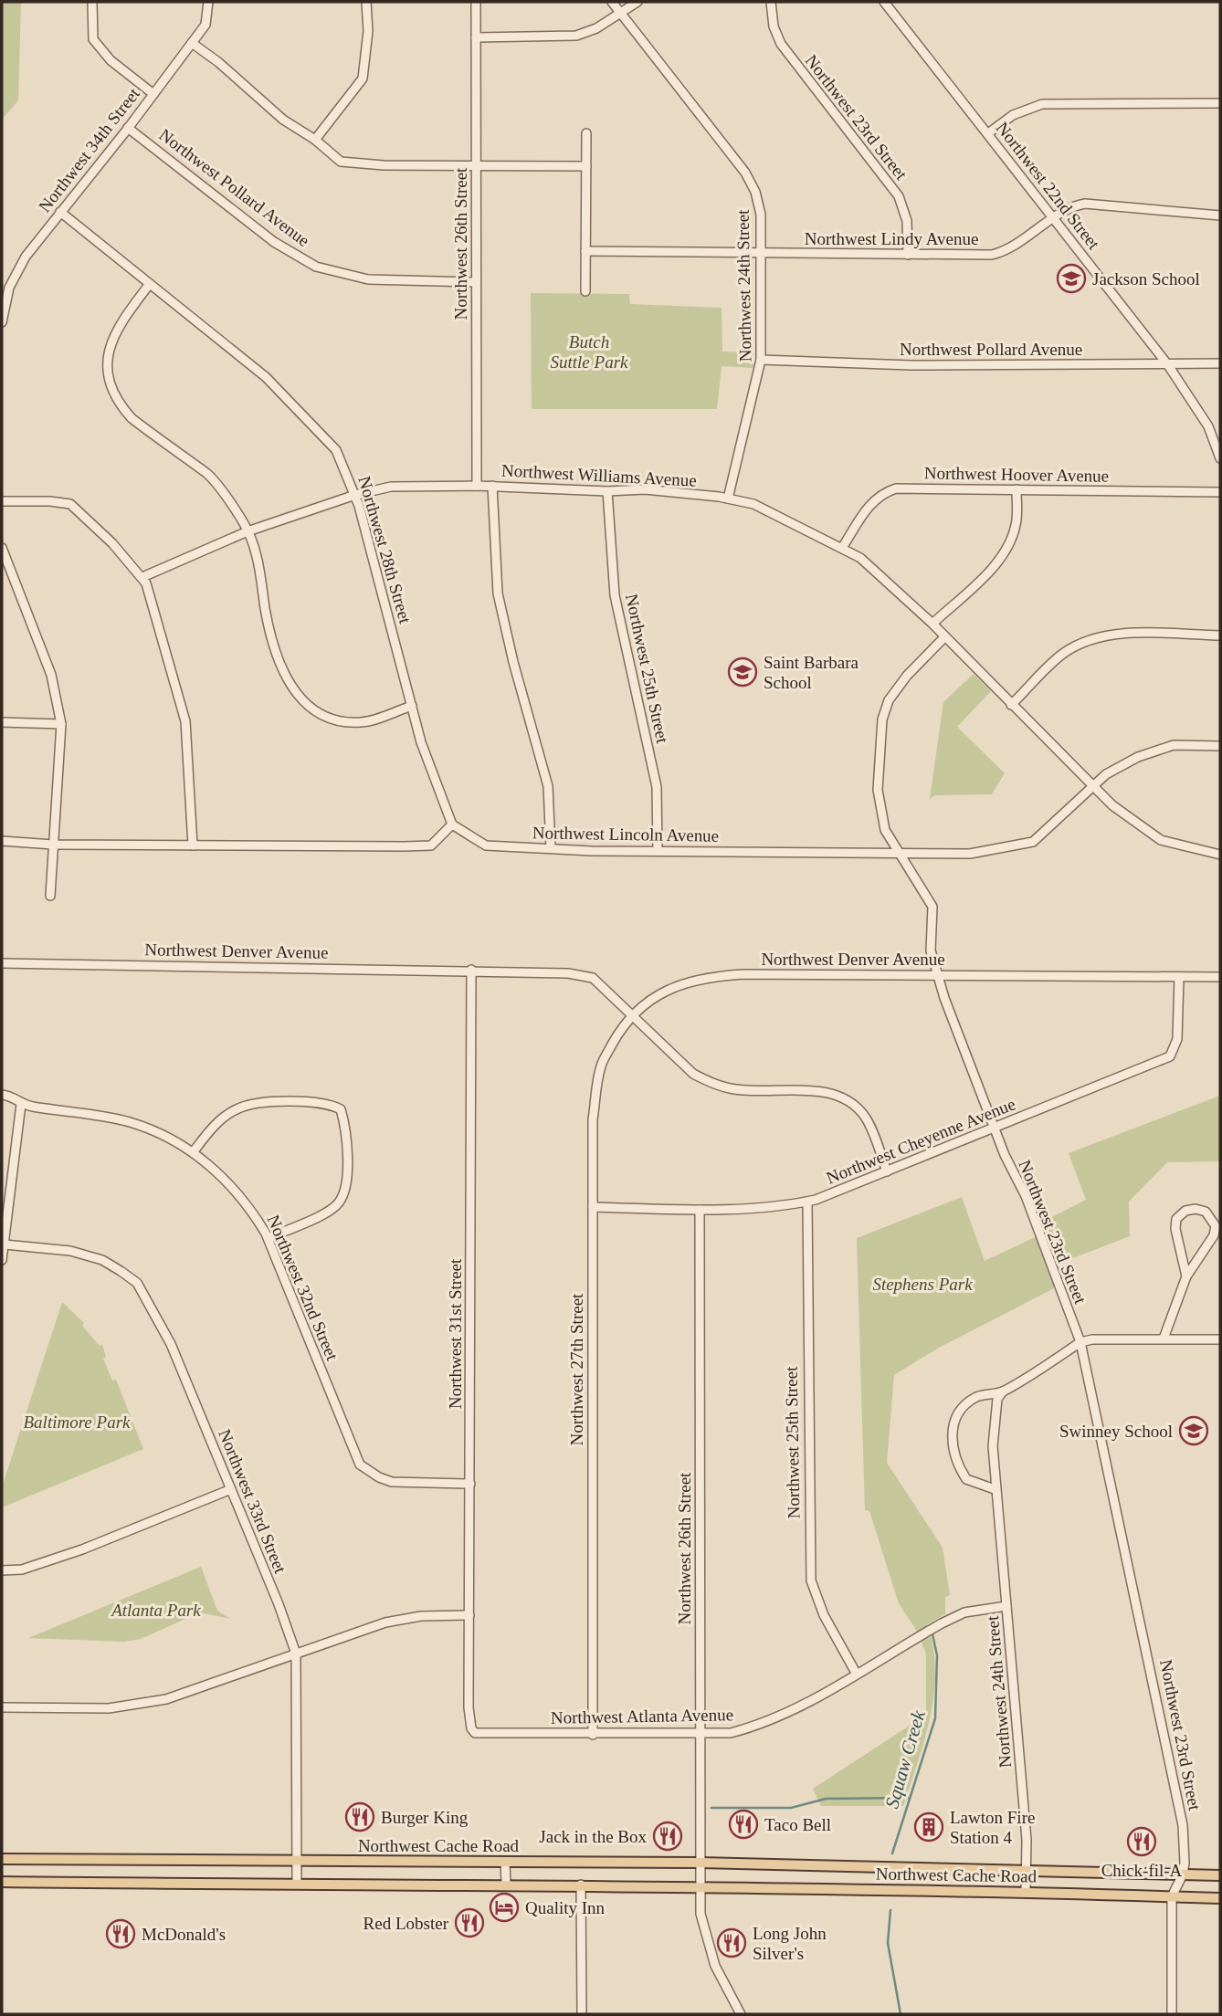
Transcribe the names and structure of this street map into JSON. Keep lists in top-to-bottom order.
{
  "streets": {
    "main road": ["Northwest Cache Road"],
    "street": [
      "Northwest 23rd Street",
      "Northwest 34th Street",
      "Northwest 22nd Street",
      "Northwest Pollard Avenue",
      "Northwest Lindy Avenue",
      "Northwest 26th Street",
      "Northwest 24th Street",
      "Northwest Hoover Avenue",
      "Northwest Williams Avenue",
      "Northwest 28th Street",
      "Northwest 25th Street",
      "Northwest Lincoln Avenue",
      "Northwest Denver Avenue",
      "Northwest Cheyenne Avenue",
      "Northwest 32nd Street",
      "Northwest 31st Street",
      "Northwest 27th Street",
      "Northwest 33rd Street",
      "Northwest Atlanta Avenue"
    ]
  },
  "crossings": [
    ["Northwest 23rd Street", "Northwest Lindy Avenue"],
    ["Northwest 23rd Street", "Northwest Williams Avenue"],
    ["Northwest 23rd Street", "Northwest Lincoln Avenue"],
    ["Northwest 23rd Street", "Northwest Denver Avenue"],
    ["Northwest 23rd Street", "Northwest Cheyenne Avenue"],
    ["Northwest 23rd Street", "Northwest Cache Road"],
    ["Northwest 34th Street", "Northwest Pollard Avenue"],
    ["Northwest 34th Street", "Northwest 28th Street"],
    ["Northwest 22nd Street", "Northwest Pollard Avenue"],
    ["Northwest 22nd Street", "Northwest Lindy Avenue"],
    ["Northwest Pollard Avenue", "Northwest 26th Street"],
    ["Northwest Pollard Avenue", "Northwest 24th Street"],
    ["Northwest Lindy Avenue", "Northwest 24th Street"],
    ["Northwest 26th Street", "Northwest Williams Avenue"],
    ["Northwest 26th Street", "Northwest Cheyenne Avenue"],
    ["Northwest 26th Street", "Northwest Atlanta Avenue"],
    ["Northwest 26th Street", "Northwest Cache Road"],
    ["Northwest 24th Street", "Northwest Williams Avenue"],
    ["Northwest 24th Street", "Northwest Atlanta Avenue"],
    ["Northwest 24th Street", "Northwest Cache Road"],
    ["Northwest Hoover Avenue", "Northwest Williams Avenue"],
    ["Northwest Williams Avenue", "Northwest 28th Street"],
    ["Northwest Williams Avenue", "Northwest 25th Street"],
    ["Northwest Williams Avenue", "Northwest Lincoln Avenue"],
    ["Northwest 28th Street", "Northwest Lincoln Avenue"],
    ["Northwest 25th Street", "Northwest Lincoln Avenue"],
    ["Northwest 25th Street", "Northwest Cheyenne Avenue"],
    ["Northwest 25th Street", "Northwest Atlanta Avenue"],
    ["Northwest Denver Avenue", "Northwest Cheyenne Avenue"],
    ["Northwest Denver Avenue", "Northwest 31st Street"],
    ["Northwest Denver Avenue", "Northwest 27th Street"],
    ["Northwest Cheyenne Avenue", "Northwest 27th Street"],
    ["Northwest 32nd Street", "Northwest 31st Street"],
    ["Northwest 31st Street", "Northwest Atlanta Avenue"],
    ["Northwest 27th Street", "Northwest Atlanta Avenue"],
    ["Northwest 33rd Street", "Northwest Cache Road"]
  ],
  "water": ["Squaw Creek"],
  "parks": [
    "Butch Suttle Park",
    "Stephens Park",
    "Baltimore Park",
    "Atlanta Park"
  ],
  "places": {
    "school or university": ["Jackson School", "Saint Barbara School", "Swinney School"],
    "restaurant": [
      "Burger King",
      "Taco Bell",
      "Jack in the Box",
      "Chick-fil-A",
      "Red Lobster",
      "McDonald's",
      "Long John Silver's"
    ],
    "building": ["Lawton Fire Station 4"],
    "hotel": ["Quality Inn"]
  }
}
